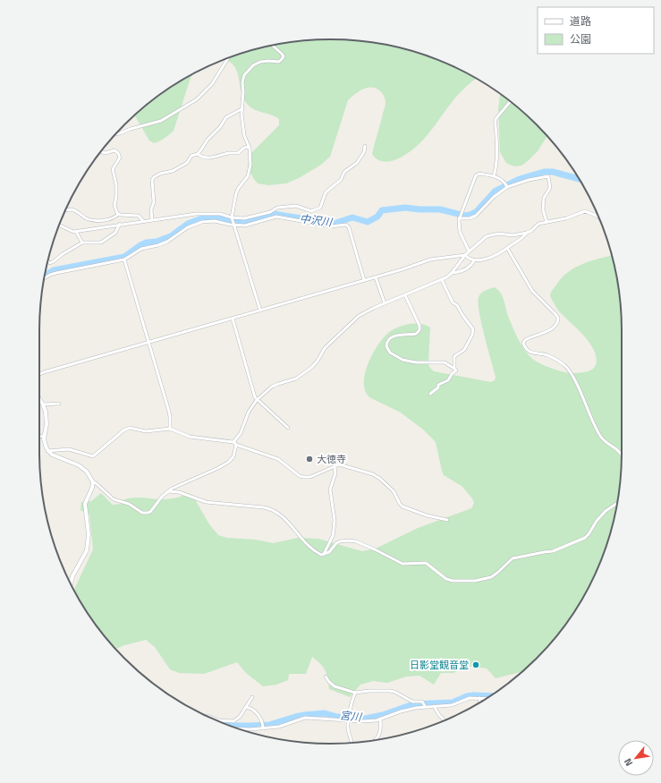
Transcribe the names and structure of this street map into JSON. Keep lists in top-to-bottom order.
{
  "water": ["中沢川", "宮川"],
  "places": ["大徳寺", "日影堂観音堂"],
  "legend": ["道路", "公園"],
  "north": "bottom left"
}
